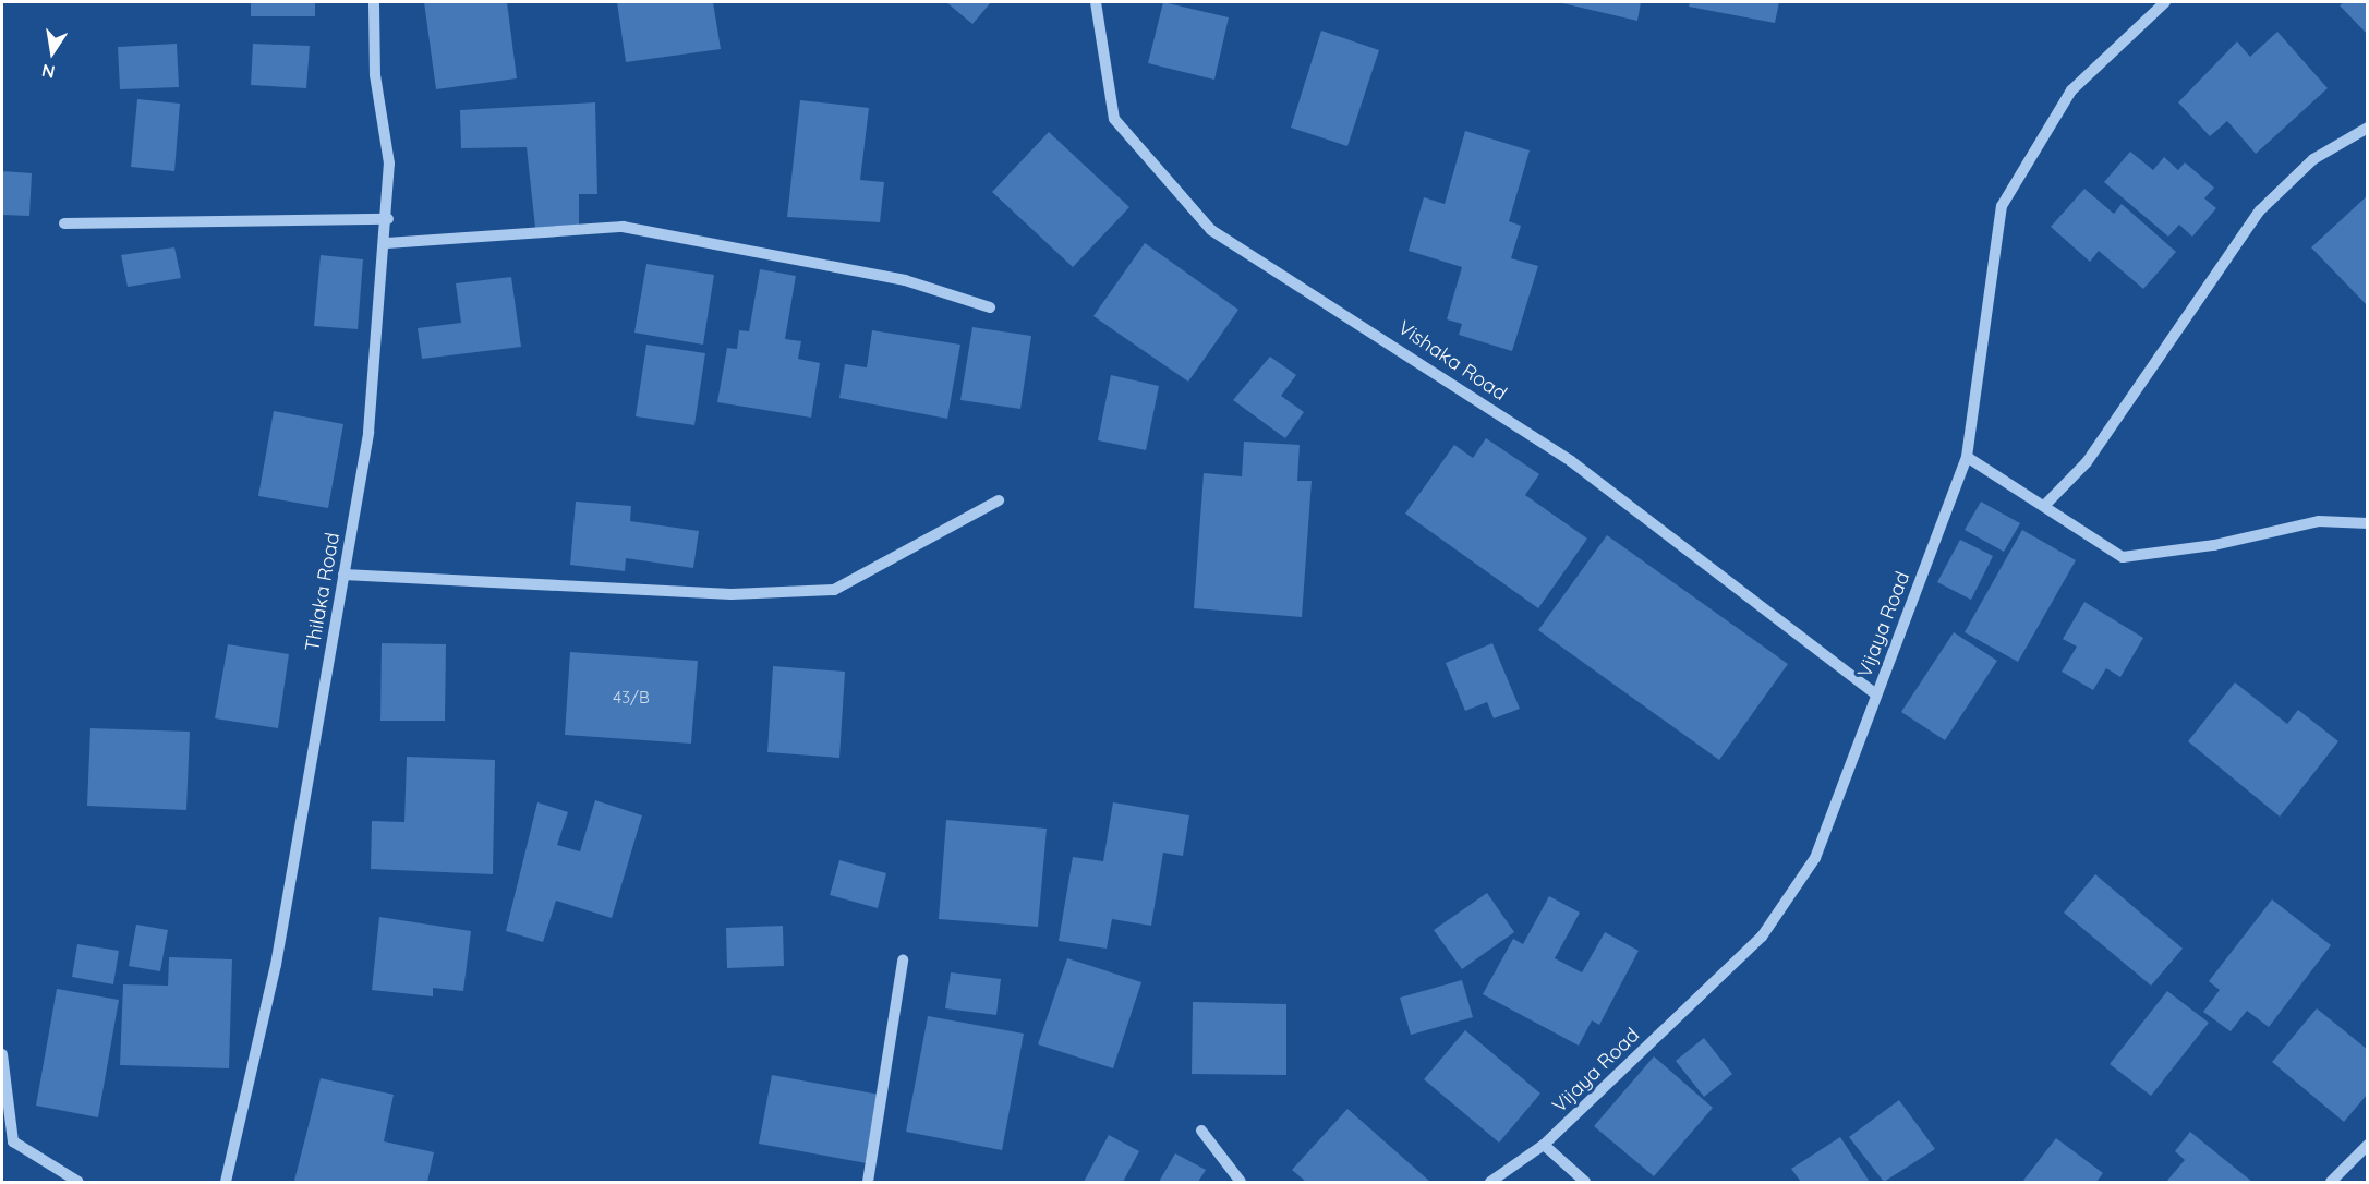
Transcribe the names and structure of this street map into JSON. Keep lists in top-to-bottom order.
{
  "streets": {
    "street": ["Vishaka Road", "Thilaka Road", "Vijaya Road"]
  },
  "crossings": [
    ["Vishaka Road", "Vijaya Road"]
  ],
  "house_numbers": ["43/B"],
  "north": "bottom"
}
